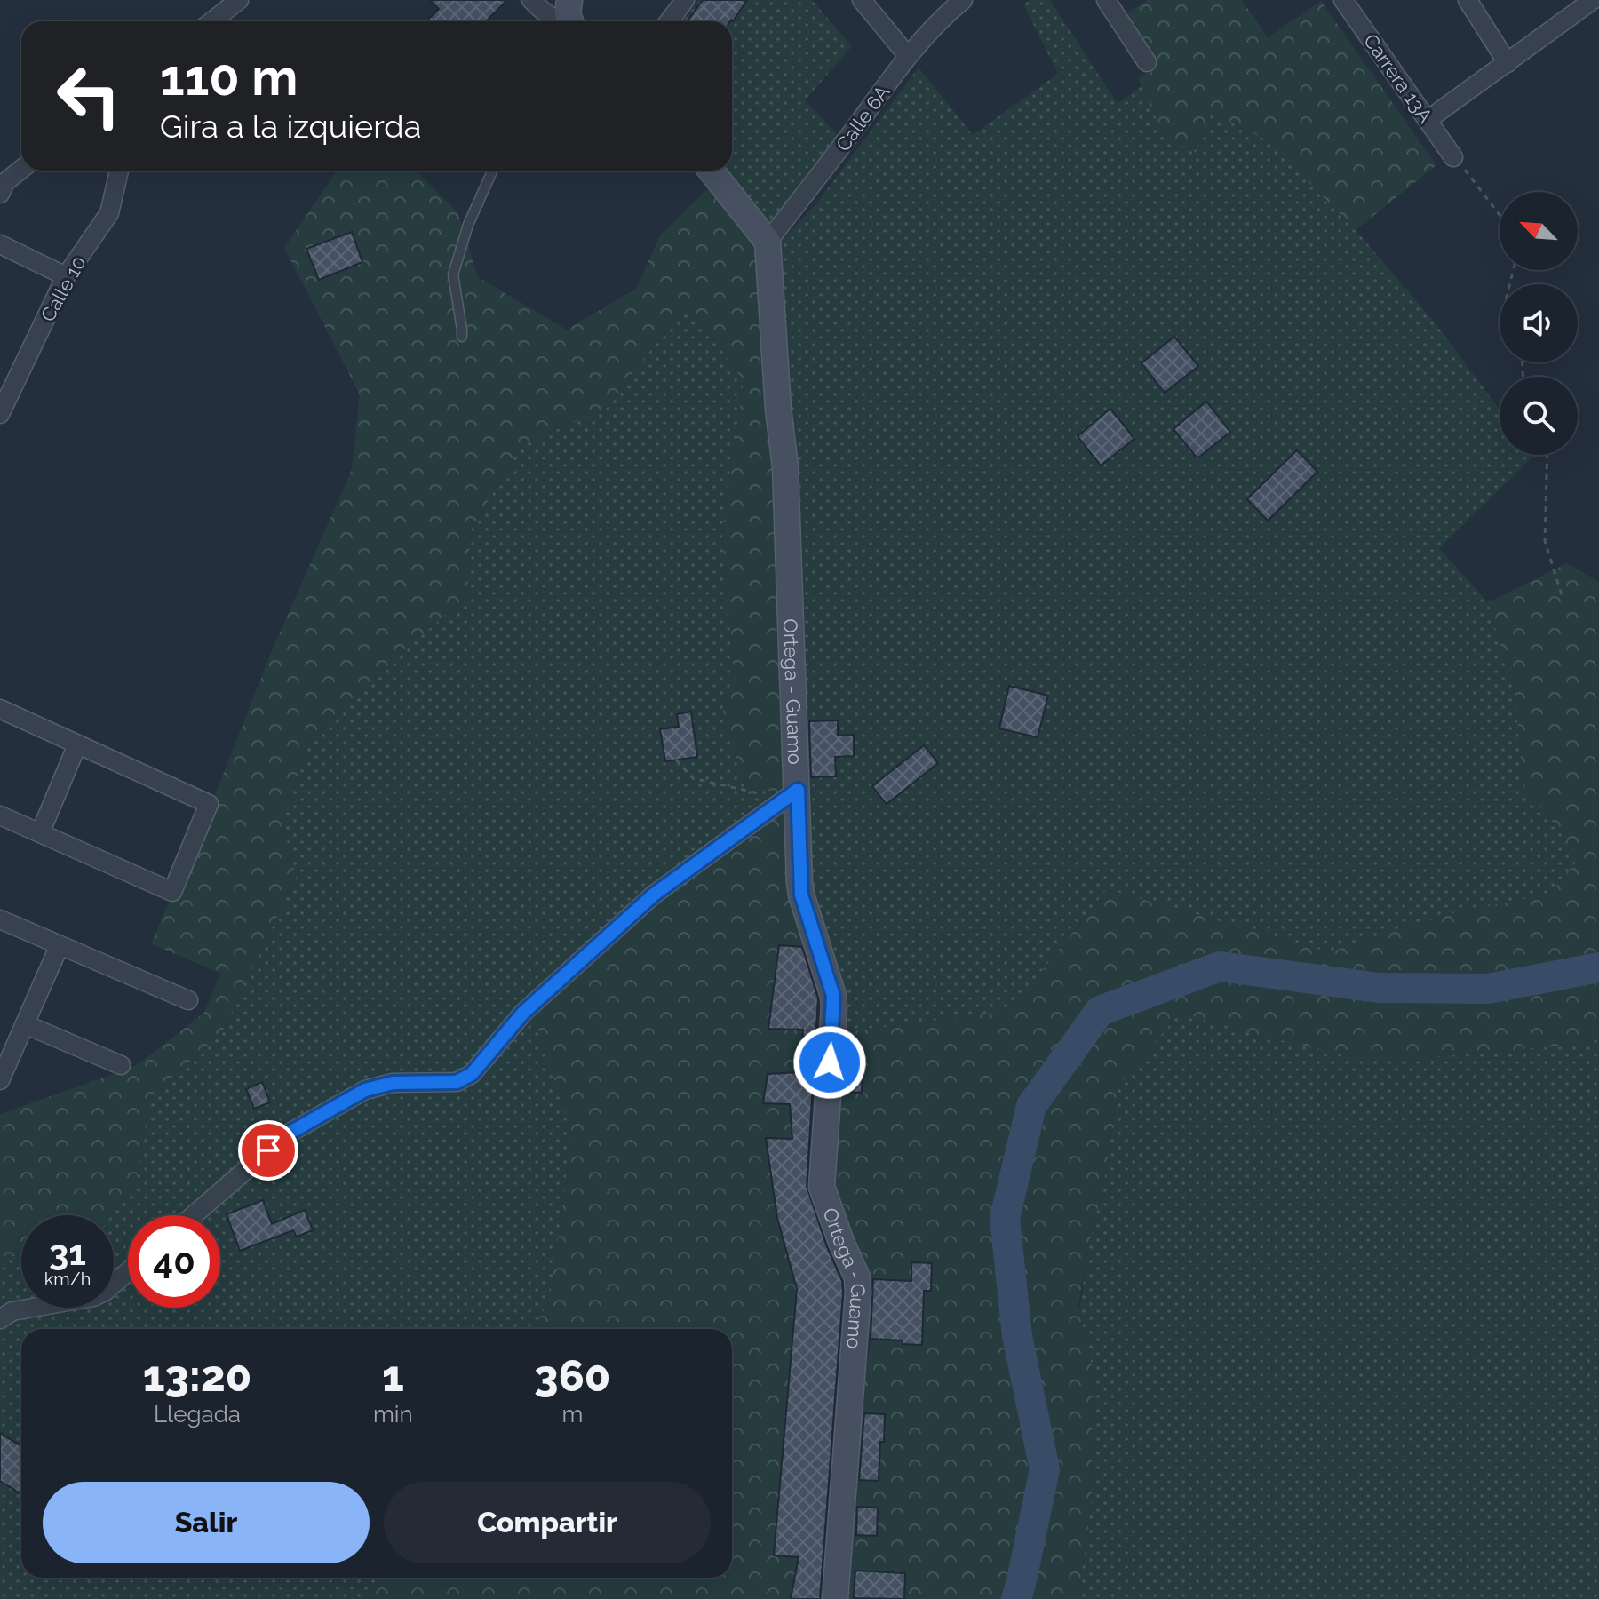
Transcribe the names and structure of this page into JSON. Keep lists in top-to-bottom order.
{
  "streets": {
    "street": [
      "Carrera 13A",
      "Calle 6A",
      "Calle 10",
      "Ortega - Guamo"
    ]
  },
  "crossings": [
    ["Calle 6A", "Ortega - Guamo"]
  ],
  "north": "top left",
  "page": {
    "turn": ["110 m", "Gira a la izquierda"],
    "speed": "31 km/h",
    "limit": "40",
    "eta": [
      "13:20",
      "Llegada",
      "1",
      "min",
      "360",
      "m"
    ],
    "buttons": ["Salir", "Compartir"]
  }
}
